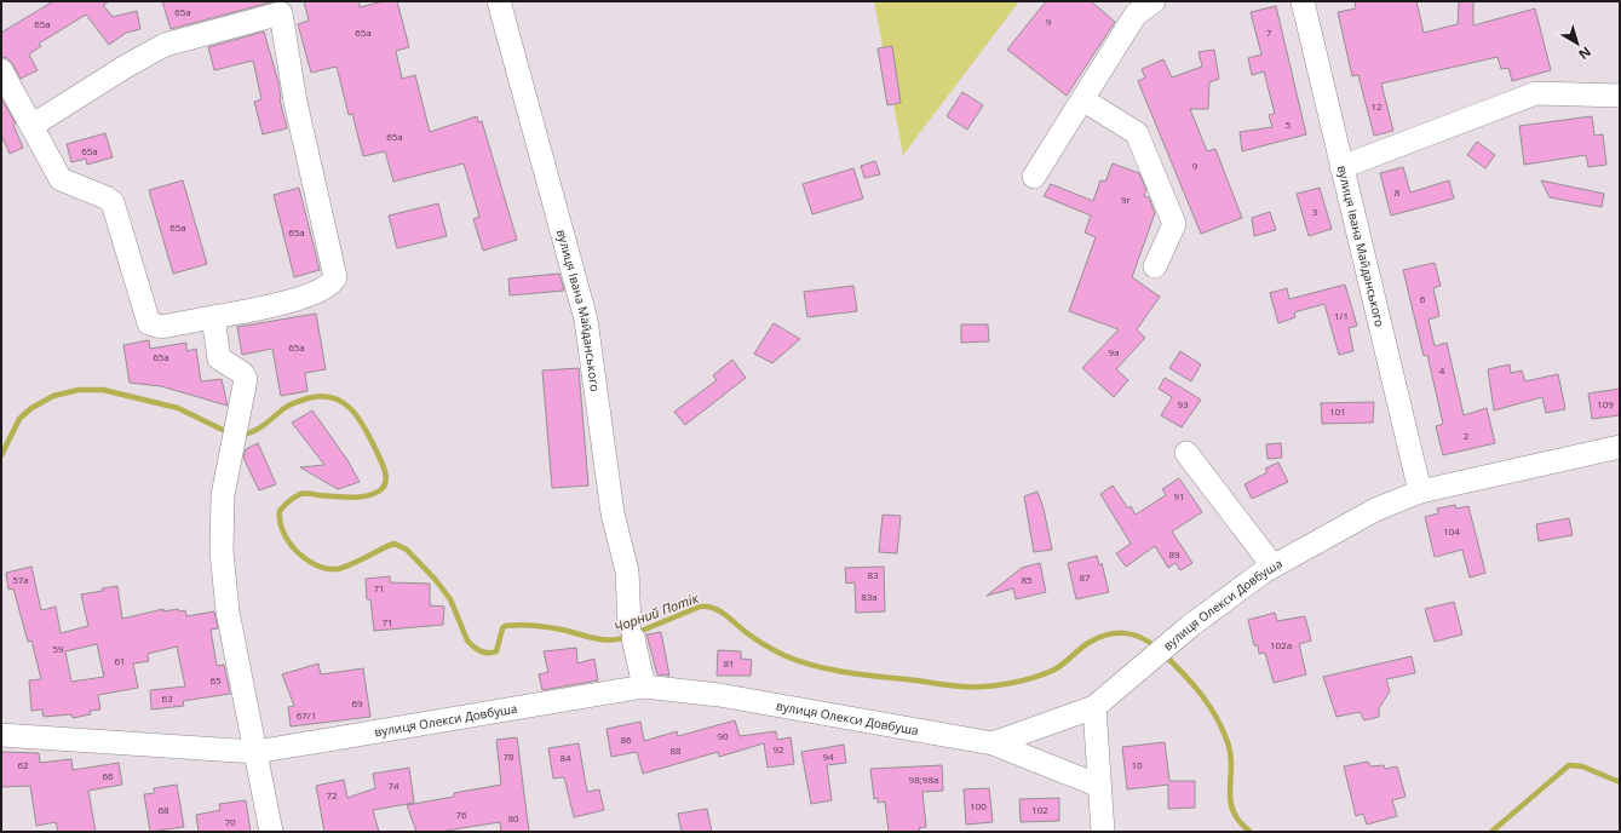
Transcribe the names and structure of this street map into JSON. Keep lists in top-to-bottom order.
{
  "streets": {
    "street": ["вулиця Івана Майданського", "вулиця Олекси Довбуша"]
  },
  "crossings": [
    ["вулиця Івана Майданського", "вулиця Олекси Довбуша"]
  ],
  "water": ["Чорний Потік"],
  "house_numbers": [
    "65а",
    "9",
    "65а",
    "65а",
    "7",
    "12",
    "5",
    "65а",
    "65а",
    "9",
    "8",
    "9г",
    "3",
    "65а",
    "65а",
    "6",
    "1/1",
    "65а",
    "9а",
    "65а",
    "4",
    "93",
    "109",
    "101",
    "2",
    "91",
    "104",
    "89",
    "83",
    "87",
    "57а",
    "85",
    "71",
    "83а",
    "71",
    "102а",
    "59",
    "61",
    "81",
    "65",
    "63",
    "69",
    "67/1",
    "90",
    "86",
    "92",
    "88",
    "78",
    "94",
    "84",
    "62",
    "10",
    "66",
    "98;98а",
    "74",
    "72",
    "100",
    "68",
    "102",
    "76",
    "80",
    "70"
  ],
  "north": "bottom right"
}
